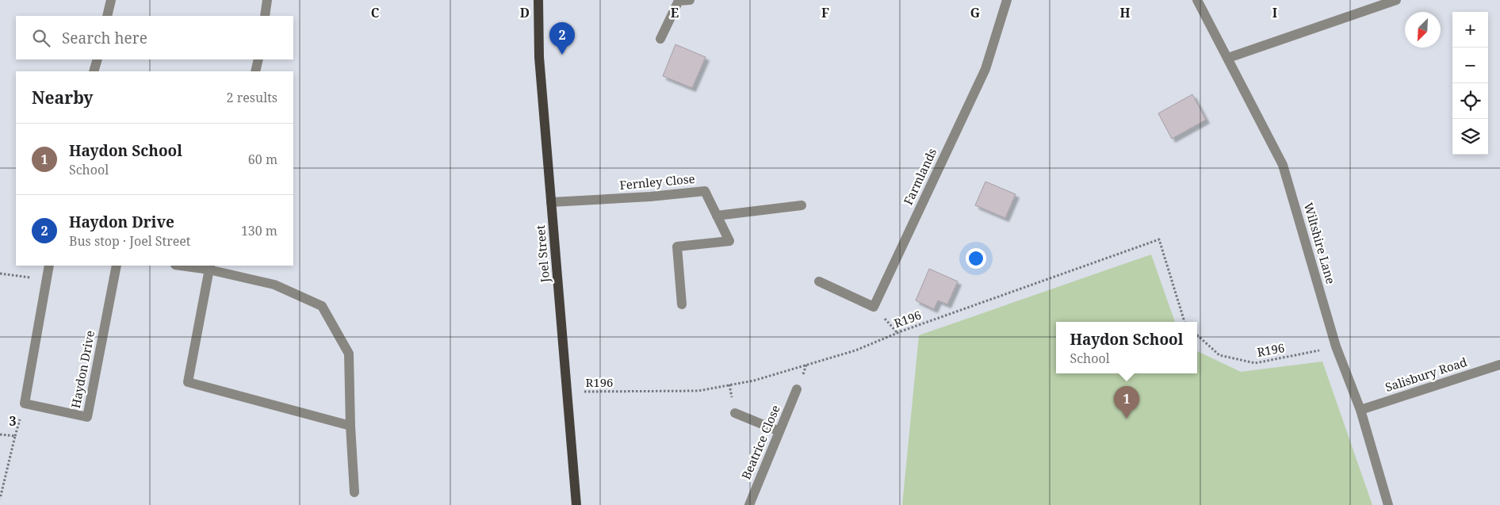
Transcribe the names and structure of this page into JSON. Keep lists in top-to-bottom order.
{
  "streets": {
    "main road": ["Joel Street"],
    "street": [
      "Farmlands",
      "Fernley Close",
      "Wiltshire Lane",
      "Haydon Drive",
      "Salisbury Road",
      "Beatrice Close"
    ],
    "path": ["R196"]
  },
  "crossings": [
    ["Fernley Close", "Joel Street"],
    ["Wiltshire Lane", "R196"],
    ["Wiltshire Lane", "Salisbury Road"],
    ["Joel Street", "R196"]
  ],
  "north": "bottom left",
  "page": {
    "map_buttons": ["+", "−"],
    "search": "Search here",
    "pins": ["2", "1"],
    "heading": ["Nearby", "2 results"],
    "list": [
      {
        "mark": "1",
        "name": "Haydon School",
        "note": "School",
        "value": "60 m"
      },
      {
        "mark": "2",
        "name": "Haydon Drive",
        "note": "Bus stop · Joel Street",
        "value": "130 m"
      }
    ],
    "popup": ["Haydon School", "School"]
  },
  "grid": {
    "columns": [
      "C",
      "D",
      "E",
      "F",
      "G",
      "H",
      "I"
    ],
    "rows": ["3"]
  }
}
